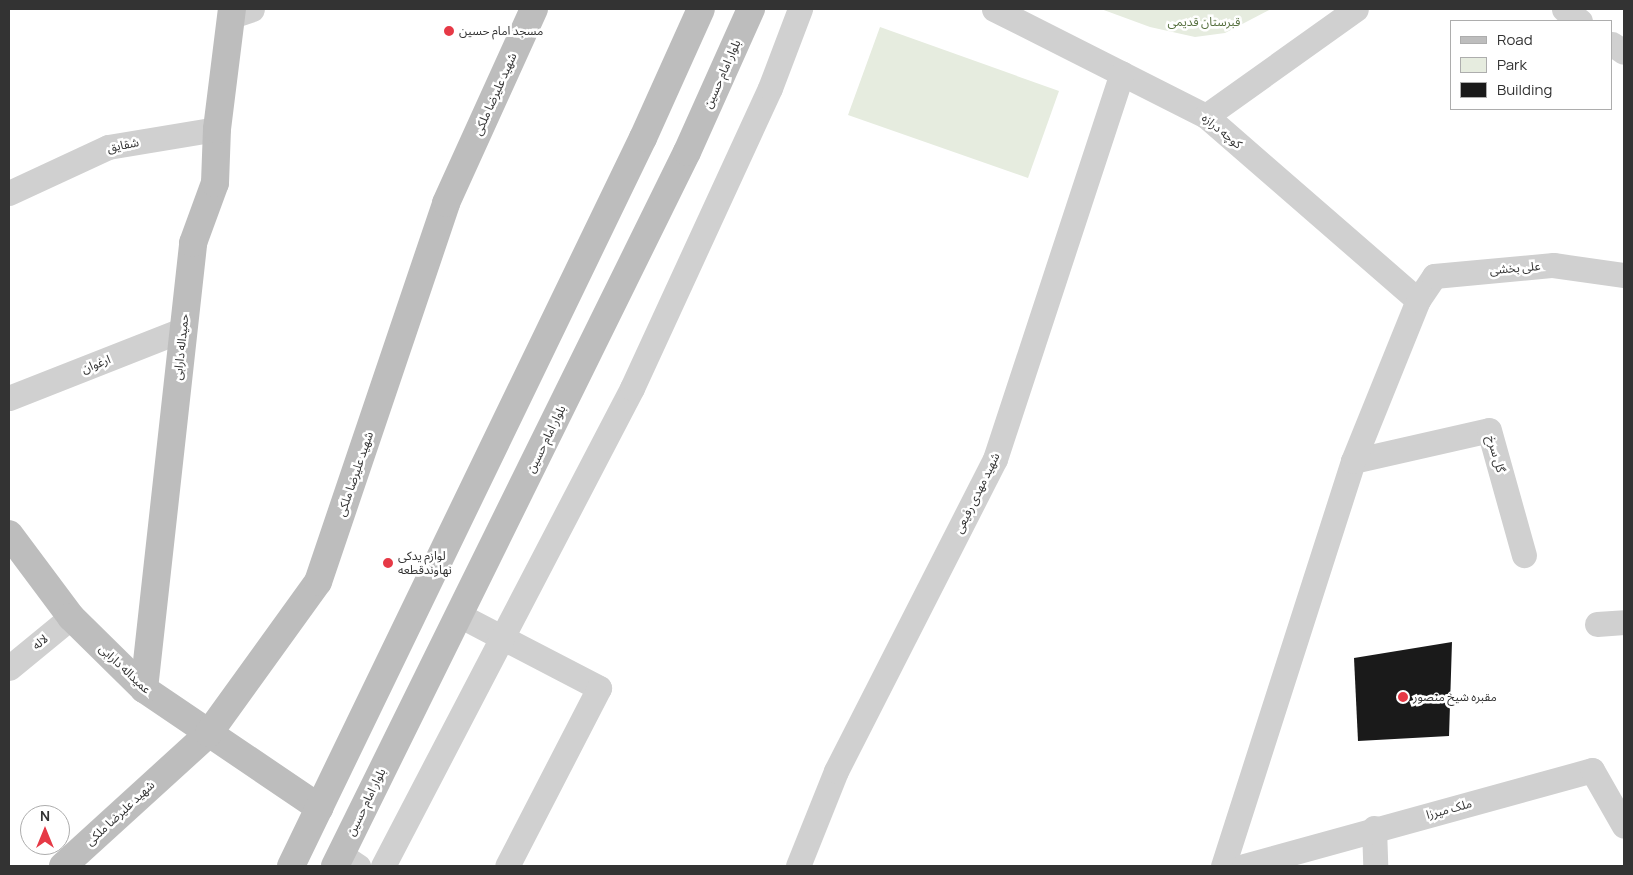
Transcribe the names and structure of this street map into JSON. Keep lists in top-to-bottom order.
{
  "streets": {
    "street": [
      "بلوار امام حسین",
      "شهید علیرضا ملکی",
      "کوچه درازه",
      "شقایق",
      "علی بخشی",
      "حمیداله دارابی",
      "ارغوان",
      "گل سرخ",
      "شهید مهدی رفیعی",
      "لاله",
      "عمیداله دارابی",
      "ملک میرزا"
    ]
  },
  "crossings": [
    ["شهید علیرضا ملکی", "عمیداله دارابی"],
    ["کوچه درازه", "علی بخشی"],
    ["کوچه درازه", "شهید مهدی رفیعی"],
    ["شقایق", "حمیداله دارابی"],
    ["حمیداله دارابی", "ارغوان"],
    ["حمیداله دارابی", "عمیداله دارابی"],
    ["لاله", "عمیداله دارابی"]
  ],
  "parks": ["قبرستان قدیمی"],
  "places": ["مسجد امام حسین", "لوازم یدکی نهاوندقطعه", "مقبره شیخ منصور"],
  "legend": ["Road", "Park", "Building"],
  "north": "top"
}
